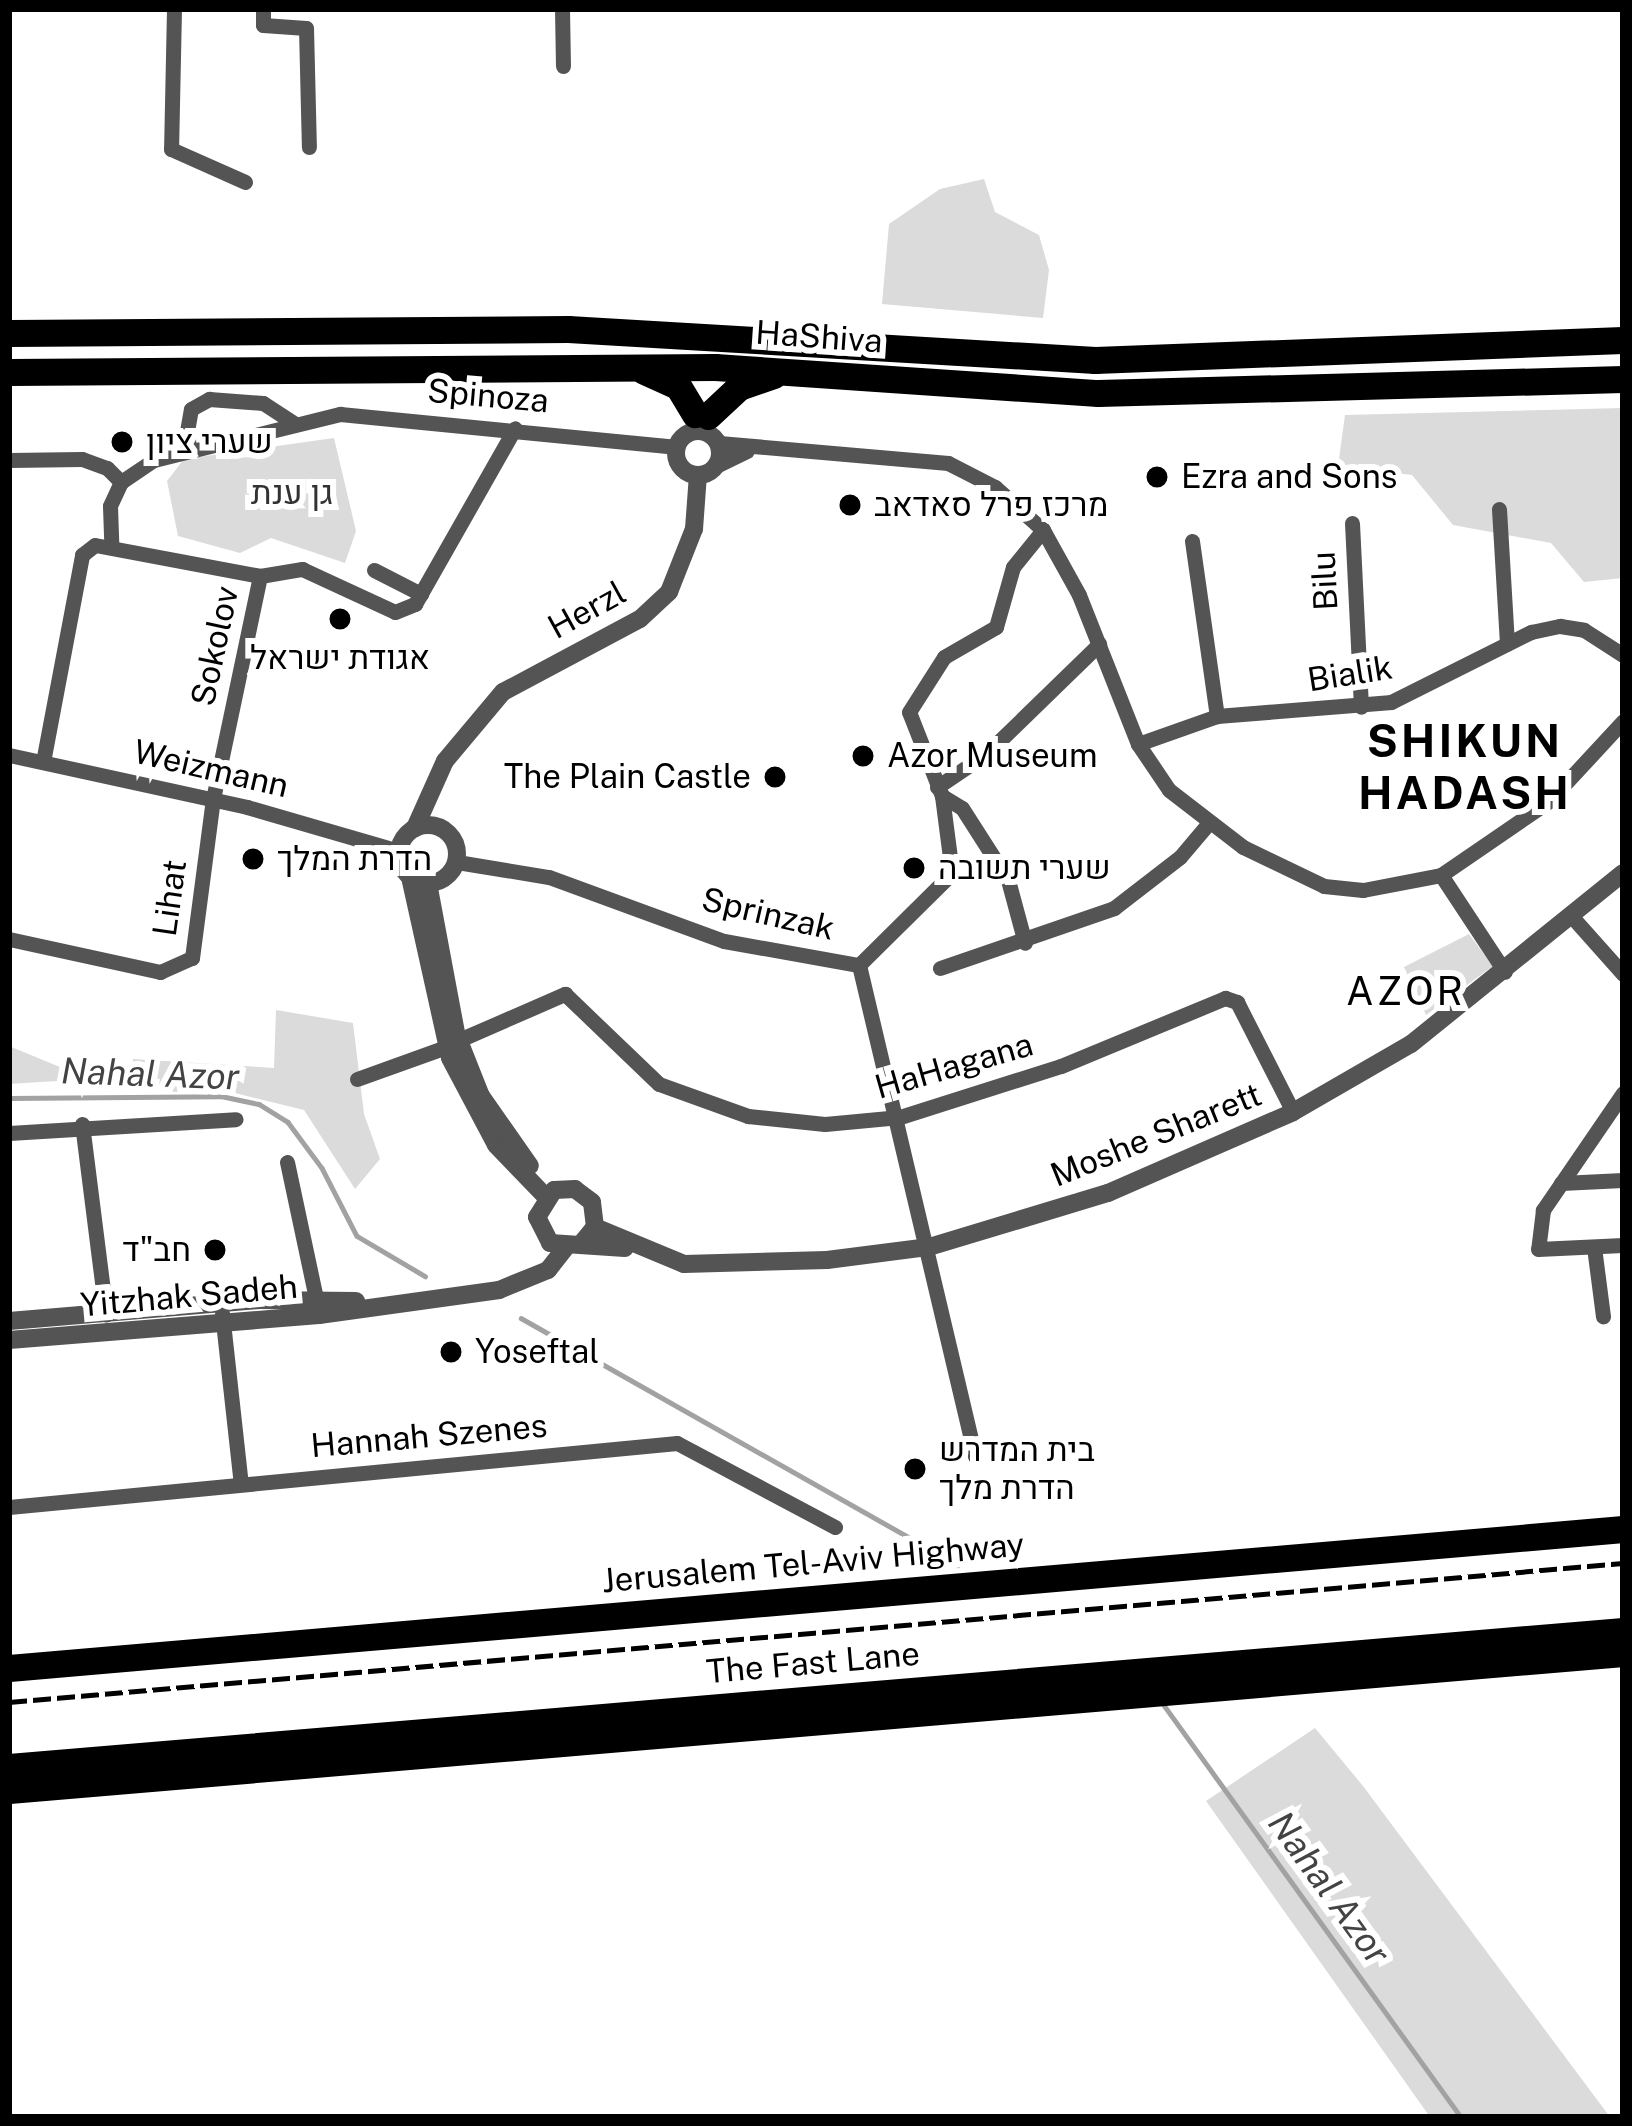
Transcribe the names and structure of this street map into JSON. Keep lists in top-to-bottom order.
{
  "streets": {
    "highway": ["HaShiva", "Jerusalem Tel-Aviv Highway", "The Fast Lane"],
    "street": [
      "Spinoza",
      "Bilu",
      "Herzl",
      "Sokolov",
      "Bialik",
      "Weizmann",
      "Lihat",
      "Sprinzak",
      "HaHagana",
      "Moshe Sharett",
      "Yitzhak Sadeh",
      "Hannah Szenes"
    ]
  },
  "crossings": [
    ["Bilu", "Bialik"],
    ["Sokolov", "Weizmann"],
    ["Sokolov", "Lihat"],
    ["Weizmann", "Lihat"],
    ["Sprinzak", "HaHagana"],
    ["Sprinzak", "Moshe Sharett"],
    ["HaHagana", "Moshe Sharett"],
    ["Moshe Sharett", "Yitzhak Sadeh"]
  ],
  "districts": ["SHIKUN HADASH", "AZOR"],
  "water": ["Nahal Azor"],
  "parks": ["גן ענת"],
  "places": [
    "שערי ציון",
    "Ezra and Sons",
    "מרכז פרל סאדאב",
    "אגודת ישראל",
    "Azor Museum",
    "The Plain Castle",
    "הדרת המלך",
    "שערי תשובה",
    "חב\"ד",
    "Yoseftal",
    "בית המדרש הדרת מלך"
  ]
}
